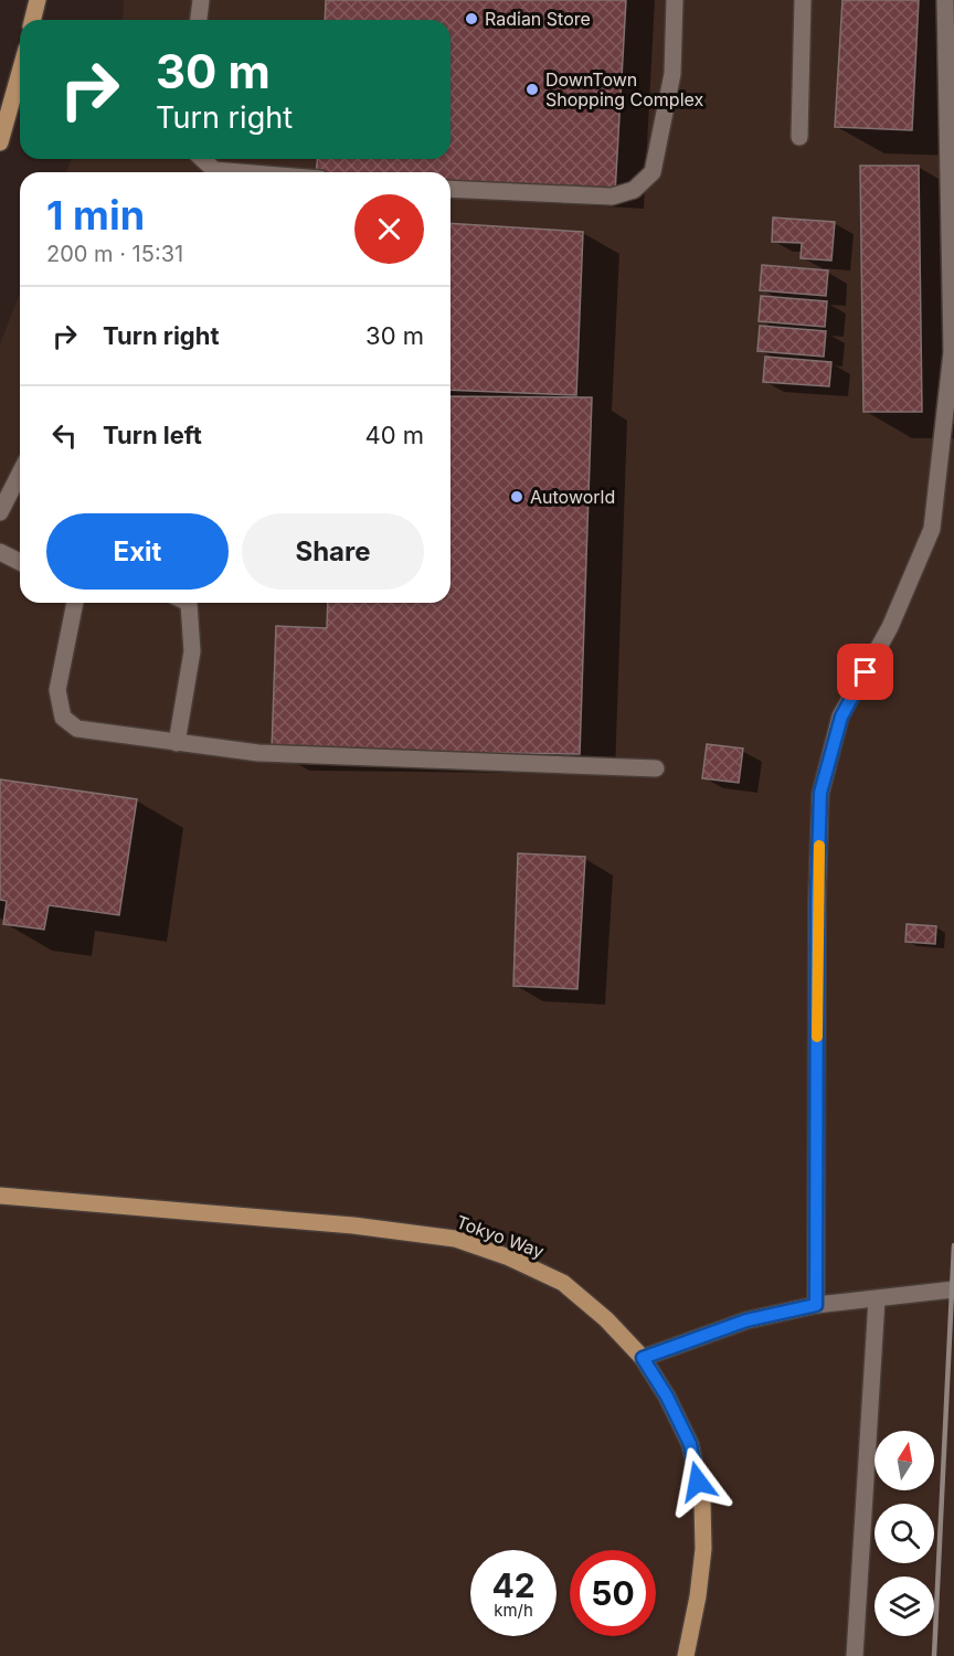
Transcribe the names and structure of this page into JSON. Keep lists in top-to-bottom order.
{
  "streets": {
    "main road": ["Tokyo Way"]
  },
  "places": ["Radian Store", "DownTown Shopping Complex", "Autoworld"],
  "north": "top",
  "page": {
    "turn": ["30 m", "Turn right"],
    "heading": ["1 min", "200 m · 15:31"],
    "list": [
      {
        "name": "Turn right",
        "value": "30 m"
      },
      {
        "name": "Turn left",
        "value": "40 m"
      }
    ],
    "buttons": ["Exit", "Share"],
    "speed": "42 km/h",
    "limit": "50"
  }
}
